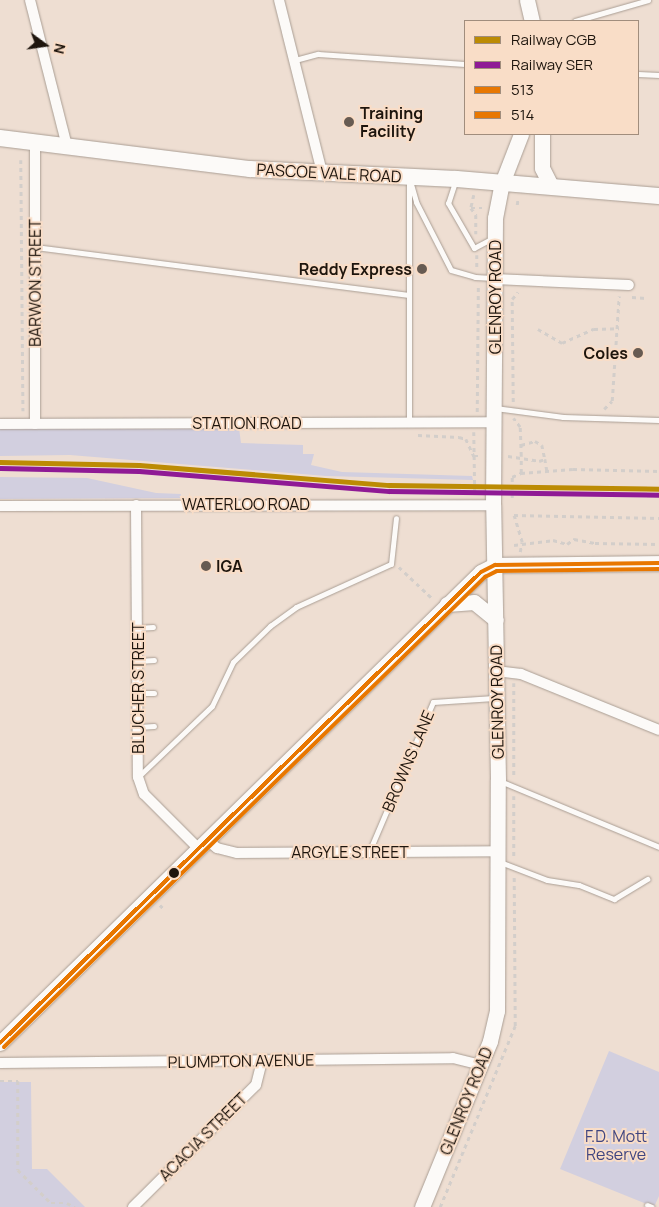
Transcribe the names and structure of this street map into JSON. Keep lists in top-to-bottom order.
{
  "streets": {
    "main road": ["PASCOE VALE ROAD", "GLENROY ROAD"],
    "street": [
      "BARWON STREET",
      "STATION ROAD",
      "WATERLOO ROAD",
      "BLUCHER STREET",
      "ARGYLE STREET",
      "PLUMPTON AVENUE",
      "ACACIA STREET"
    ],
    "lane": ["BROWNS LANE"]
  },
  "crossings": [
    ["PASCOE VALE ROAD", "BARWON STREET"],
    ["PASCOE VALE ROAD", "GLENROY ROAD"],
    ["BARWON STREET", "STATION ROAD"],
    ["GLENROY ROAD", "STATION ROAD"],
    ["GLENROY ROAD", "WATERLOO ROAD"],
    ["GLENROY ROAD", "BROWNS LANE"],
    ["GLENROY ROAD", "ARGYLE STREET"],
    ["GLENROY ROAD", "PLUMPTON AVENUE"],
    ["WATERLOO ROAD", "BLUCHER STREET"],
    ["BLUCHER STREET", "ARGYLE STREET"],
    ["BROWNS LANE", "ARGYLE STREET"],
    ["PLUMPTON AVENUE", "ACACIA STREET"]
  ],
  "parks": ["F.D. Mott Reserve"],
  "places": [
    "Training Facility",
    "Reddy Express",
    "Coles",
    "IGA"
  ],
  "lines": [
    "rail line CGB",
    "rail line SER",
    "transit line 513",
    "transit line 514"
  ],
  "legend": [
    "Railway CGB",
    "Railway SER",
    "513",
    "514"
  ],
  "north": "right"
}
